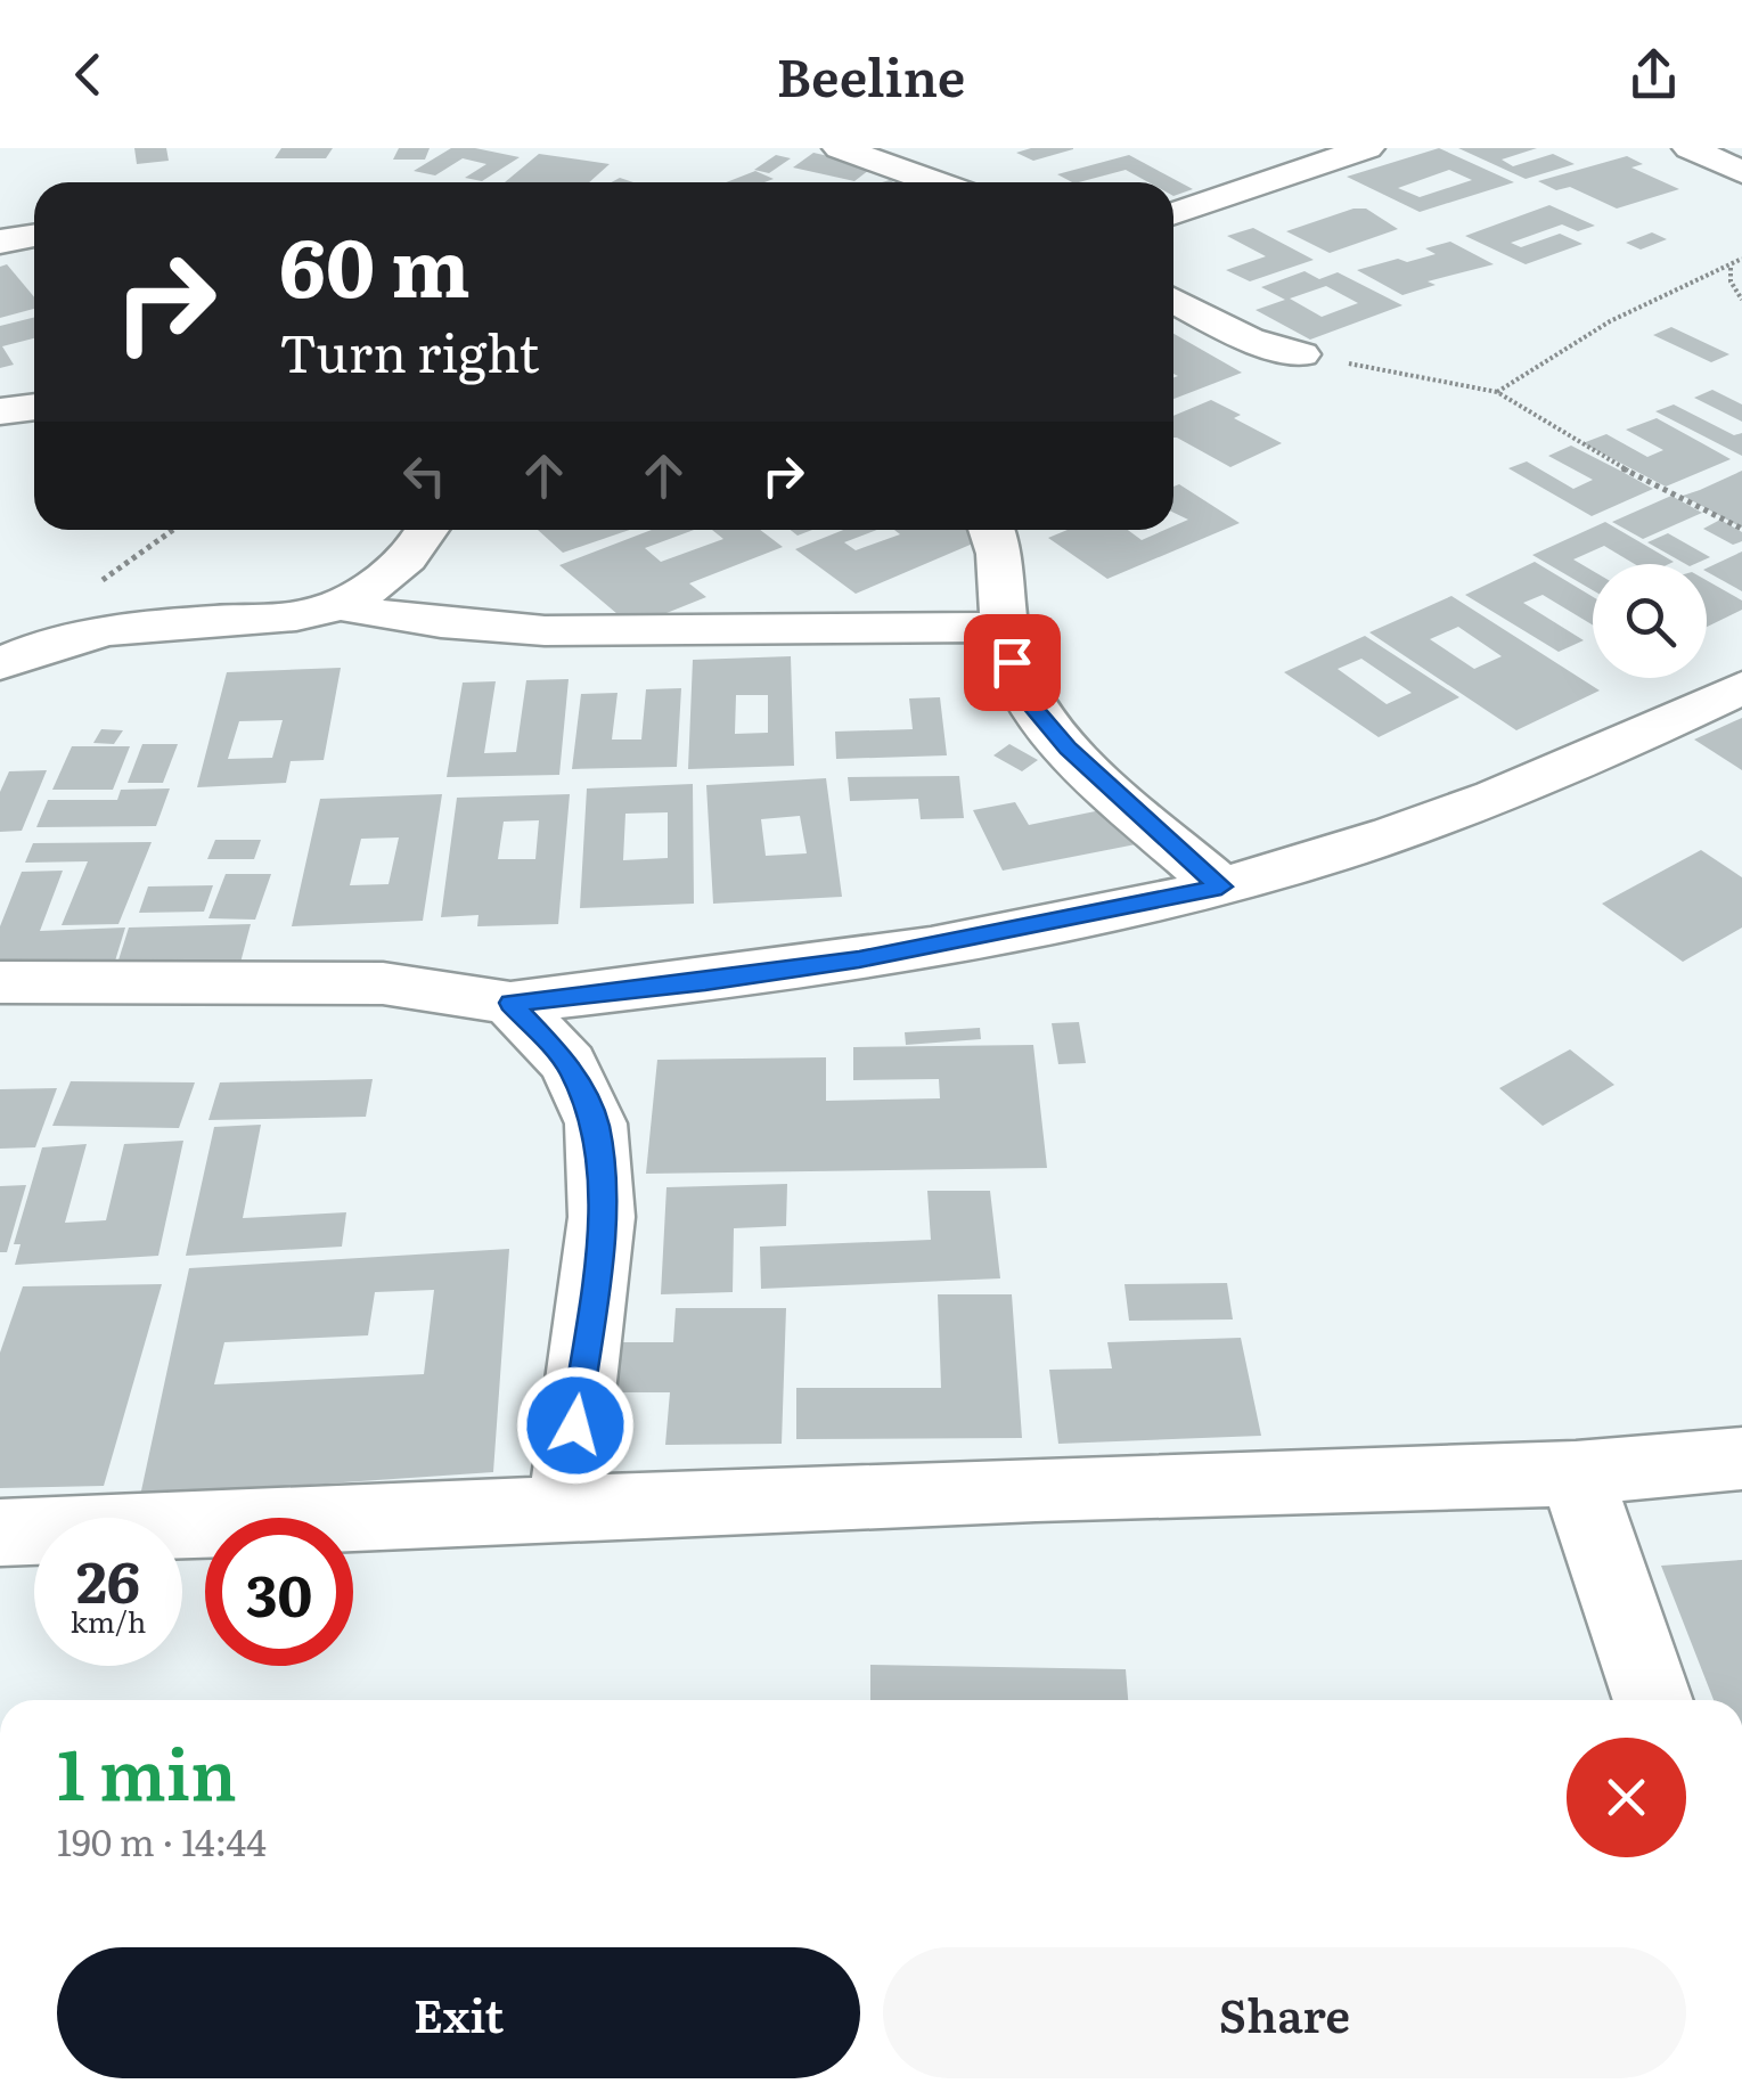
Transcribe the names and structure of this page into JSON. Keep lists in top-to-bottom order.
{
  "page": {
    "header": "Beeline",
    "turn": ["60 m", "Turn right"],
    "speed": "26 km/h",
    "limit": "30",
    "heading": ["1 min", "190 m · 14:44"],
    "buttons": ["Exit", "Share"]
  }
}
